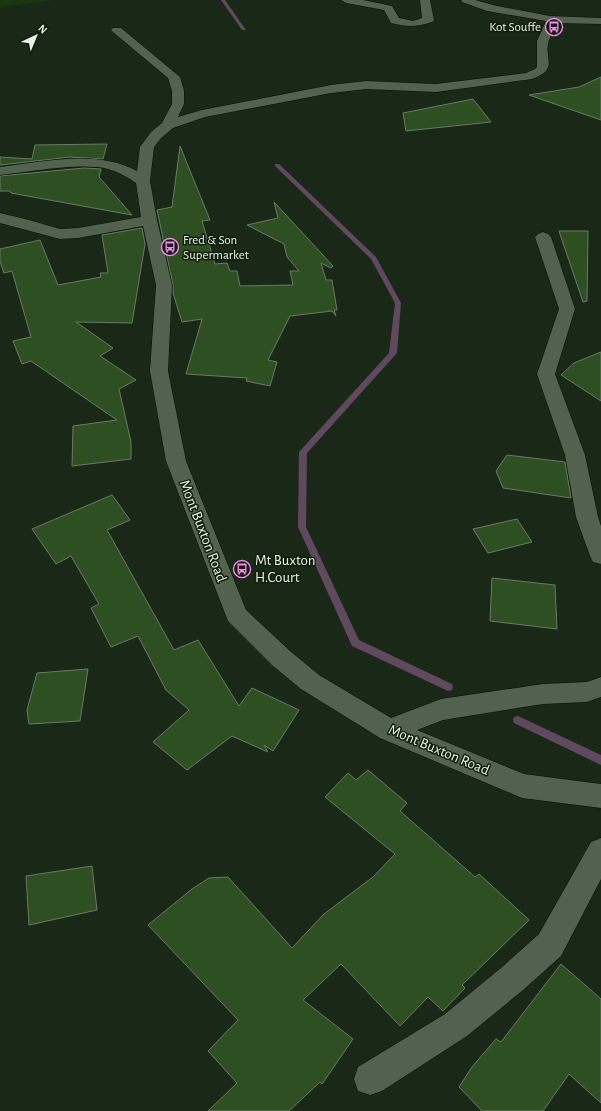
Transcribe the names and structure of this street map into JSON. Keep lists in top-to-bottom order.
{
  "streets": {
    "street": ["Mont Buxton Road"]
  },
  "places": {
    "bus stop": ["Kot Souffe", "Fred & Son Supermarket", "Mt Buxton H.Court"]
  },
  "north": "top right"
}
